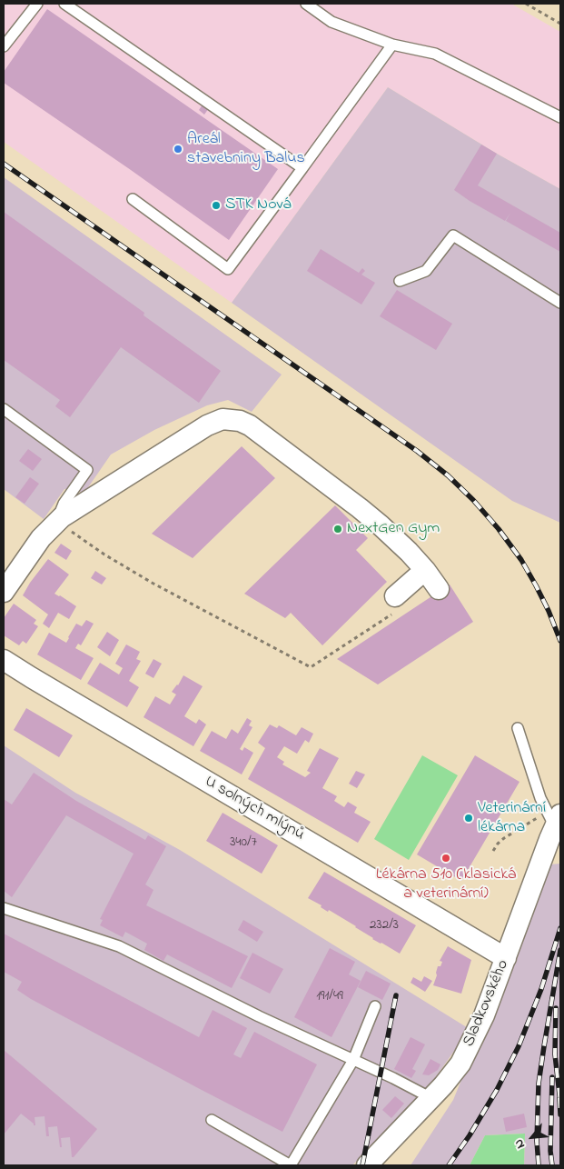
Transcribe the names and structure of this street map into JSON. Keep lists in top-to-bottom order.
{
  "streets": {
    "street": ["U solných mlýnů", "Sladkovského"]
  },
  "crossings": [
    ["U solných mlýnů", "Sladkovského"]
  ],
  "places": [
    "Areál stavebniny Balus",
    "STK Nová",
    "NextGen Gym",
    "Veterinární lékárna",
    "Lékárna 510 (klasická a veterinární)"
  ],
  "house_numbers": ["340/7", "232/3", "191/49"],
  "north": "bottom left"
}
